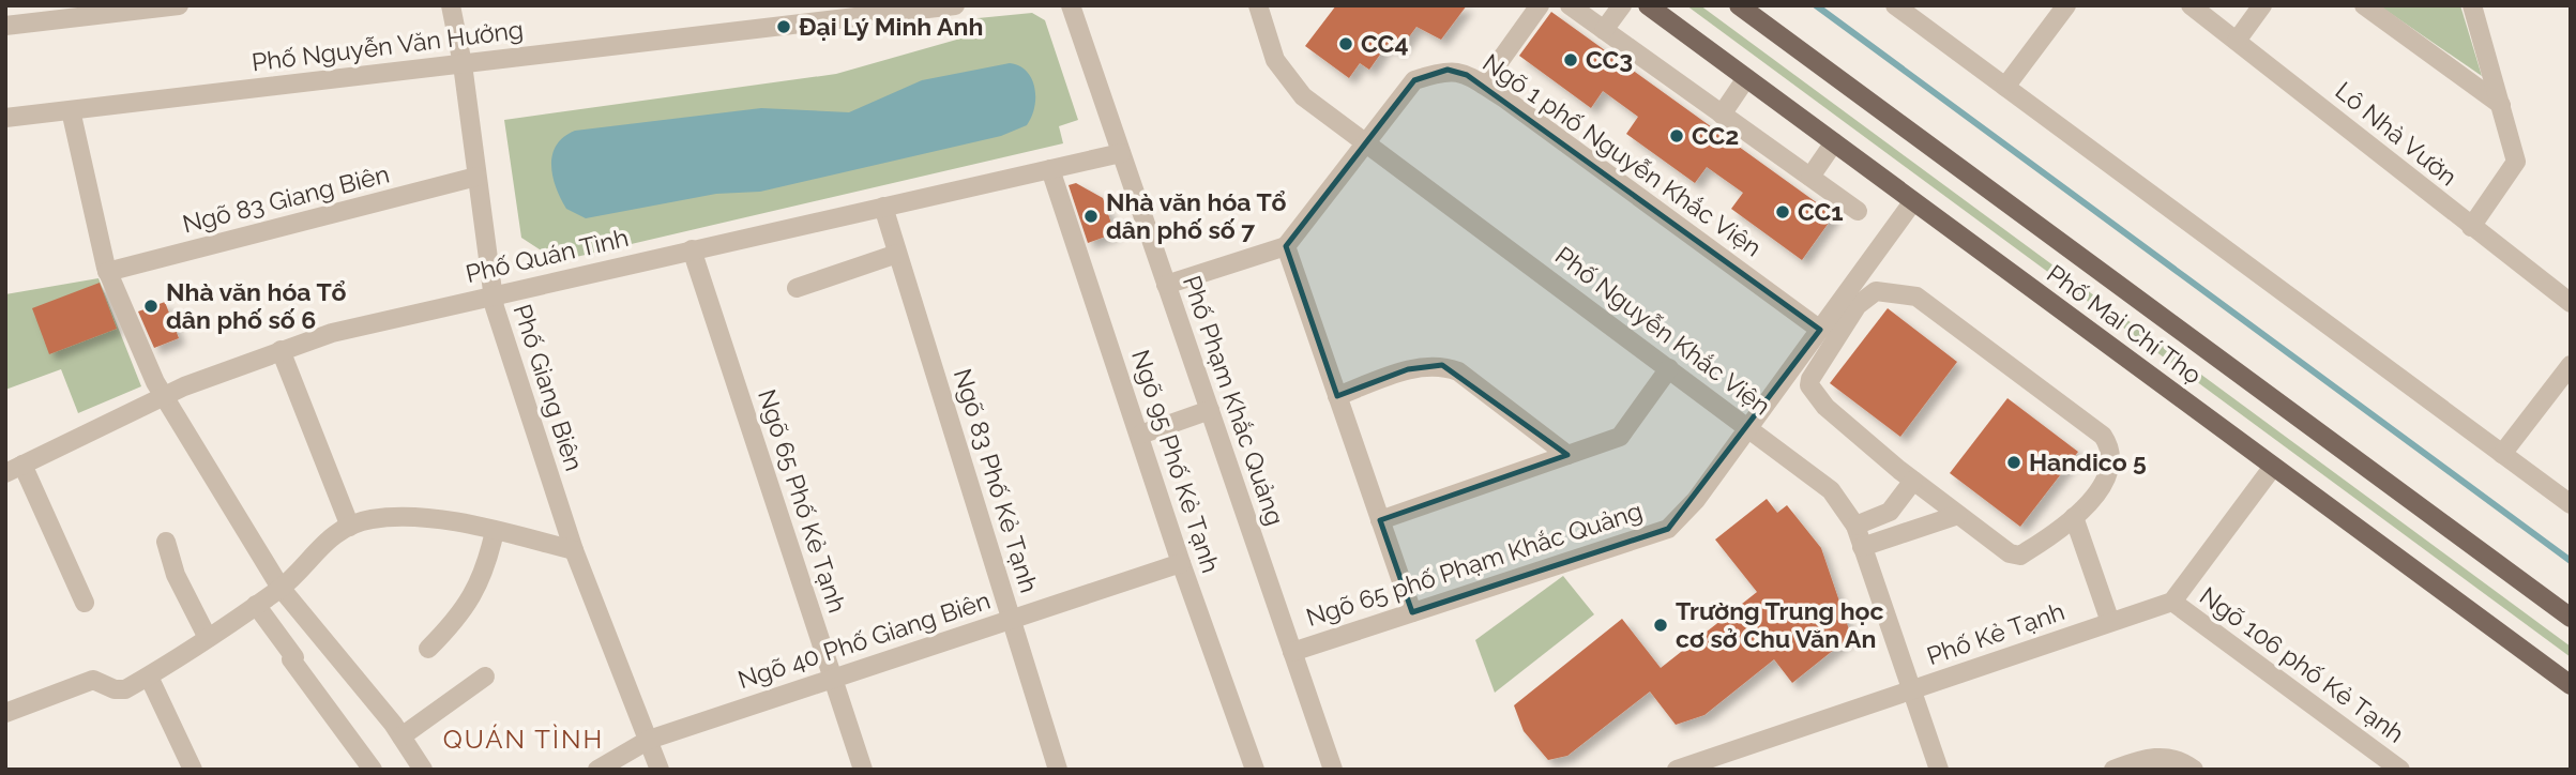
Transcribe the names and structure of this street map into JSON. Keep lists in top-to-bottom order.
{
  "streets": {
    "main road": ["Phố Mai Chí Thọ"],
    "street": [
      "Phố Nguyễn Văn Hưởng",
      "Lô Nhà Vườn",
      "Ngõ 1 phố Nguyễn Khắc Viện",
      "Ngõ 83 Giang Biên",
      "Phố Quán Tình",
      "Phố Nguyễn Khắc Viện",
      "Phố Giang Biên",
      "Phố Phạm Khắc Quảng",
      "Ngõ 95 Phố Kẻ Tạnh",
      "Ngõ 83 Phố Kẻ Tạnh",
      "Ngõ 65 Phố Kẻ Tạnh",
      "Ngõ 65 phố Phạm Khắc Quảng",
      "Phố Kẻ Tạnh",
      "Ngõ 40 Phố Giang Biên",
      "Ngõ 106 phố Kẻ Tạnh"
    ]
  },
  "crossings": [
    ["Phố Nguyễn Văn Hưởng", "Phố Giang Biên"],
    ["Ngõ 1 phố Nguyễn Khắc Viện", "Phố Nguyễn Khắc Viện"],
    ["Ngõ 1 phố Nguyễn Khắc Viện", "Ngõ 65 phố Phạm Khắc Quảng"],
    ["Ngõ 83 Giang Biên", "Phố Giang Biên"],
    ["Phố Quán Tình", "Phố Giang Biên"],
    ["Phố Quán Tình", "Phố Phạm Khắc Quảng"],
    ["Phố Quán Tình", "Ngõ 95 Phố Kẻ Tạnh"],
    ["Phố Quán Tình", "Ngõ 83 Phố Kẻ Tạnh"],
    ["Phố Quán Tình", "Ngõ 65 Phố Kẻ Tạnh"],
    ["Phố Mai Chí Thọ", "Ngõ 65 phố Phạm Khắc Quảng"],
    ["Phố Nguyễn Khắc Viện", "Ngõ 65 phố Phạm Khắc Quảng"],
    ["Phố Nguyễn Khắc Viện", "Phố Kẻ Tạnh"],
    ["Phố Giang Biên", "Ngõ 40 Phố Giang Biên"],
    ["Phố Phạm Khắc Quảng", "Ngõ 65 phố Phạm Khắc Quảng"],
    ["Ngõ 95 Phố Kẻ Tạnh", "Ngõ 40 Phố Giang Biên"],
    ["Ngõ 83 Phố Kẻ Tạnh", "Ngõ 40 Phố Giang Biên"],
    ["Ngõ 65 Phố Kẻ Tạnh", "Ngõ 40 Phố Giang Biên"],
    ["Phố Kẻ Tạnh", "Ngõ 106 phố Kẻ Tạnh"]
  ],
  "districts": ["QUÁN TÌNH"],
  "places": [
    "Đại Lý Minh Anh",
    "CC4",
    "CC3",
    "CC2",
    "CC1",
    "Nhà văn hóa Tổ dân phố số 7",
    "Nhà văn hóa Tổ dân phố số 6",
    "Handico 5",
    "Trường Trung học cơ sở Chu Văn An"
  ]
}
